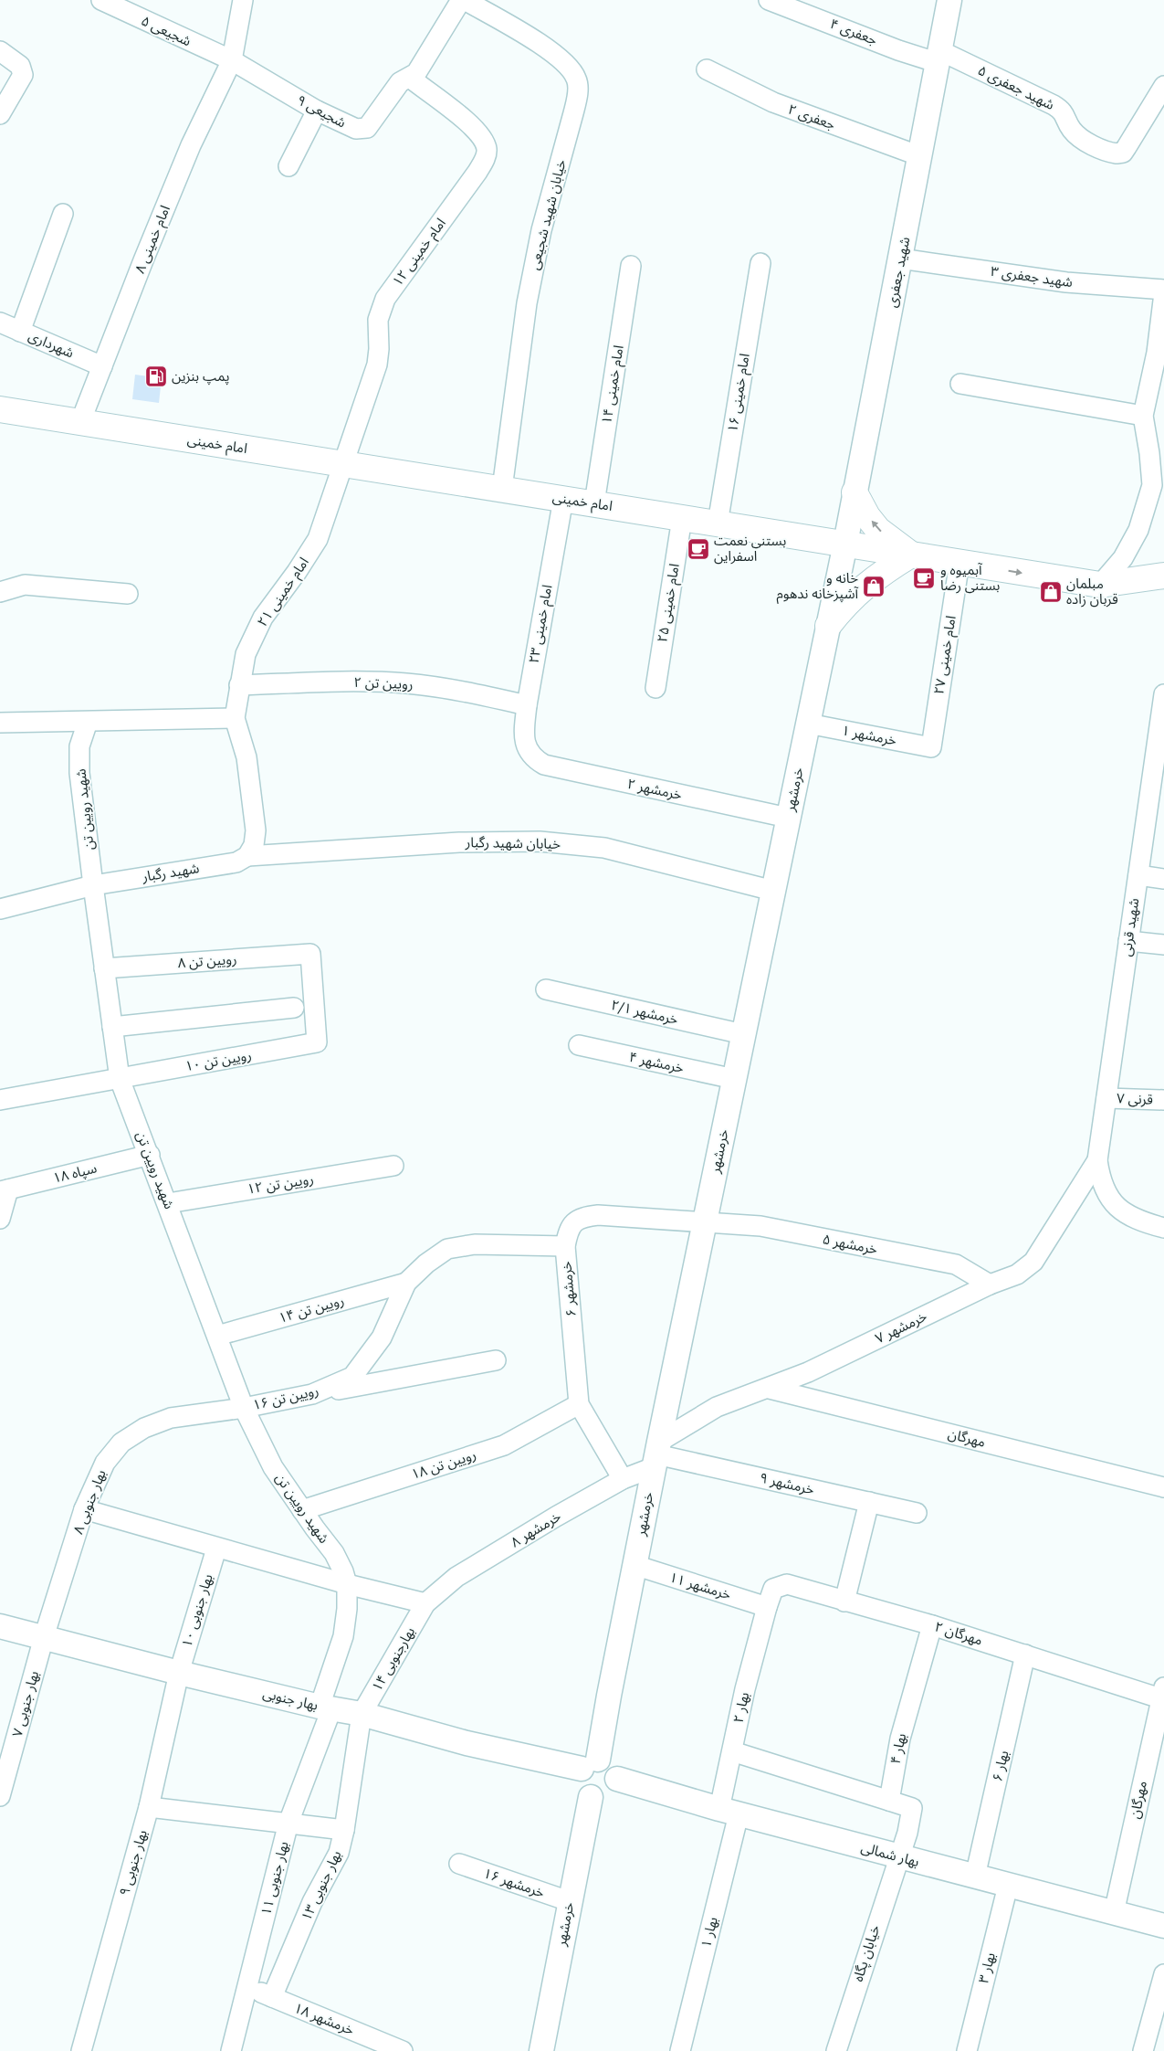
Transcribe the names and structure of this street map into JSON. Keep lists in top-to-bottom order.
{
  "streets": {
    "main road": ["امام خمینی"],
    "street": [
      "شجیعی ۵",
      "جعفری ۴",
      "شهید جعفری ۵",
      "شجیعی ۹",
      "جعفری ۲",
      "خیابان شهید شجیعی",
      "امام خمینی ۸",
      "امام خمینی ۱۲",
      "شهید جعفری",
      "شهید جعفری ۳",
      "شهرداری",
      "امام خمینی ۱۴",
      "امام خمینی ۱۶",
      "امام خمینی ۲۱",
      "امام خمینی ۲۵",
      "امام خمینی ۲۳",
      "امام خمینی ۲۷",
      "رویین تن ۲",
      "خرمشهر ۱",
      "خرمشهر ۲",
      "خرمشهر",
      "شهید رویین تن",
      "خیابان شهید رگبار",
      "شهید رگبار",
      "شهید قرنی",
      "رویین تن ۸",
      "خرمشهر ۲/۱",
      "رویین تن ۱۰",
      "خرمشهر ۴",
      "قرنی ۷",
      "سپاه ۱۸",
      "رویین تن ۱۲",
      "خرمشهر ۵",
      "خرمشهر ۶",
      "رویین تن ۱۴",
      "خرمشهر ۷",
      "رویین تن ۱۶",
      "مهرگان",
      "رویین تن ۱۸",
      "خرمشهر ۹",
      "بهار جنوبی ۸",
      "خرمشهر ۸",
      "خرمشهر ۱۱",
      "بهار جنوبی ۱۰",
      "مهرگان ۲",
      "بهارجنوبی ۱۴",
      "بهار جنوبی",
      "بهار جنوبی ۷",
      "بهار ۲",
      "بهار ۴",
      "بهار ۶",
      "بهار شمالی",
      "بهار جنوبی ۹",
      "بهار جنوبی ۱۱",
      "خرمشهر ۱۶",
      "بهار جنوبی ۱۳",
      "بهار ۱",
      "خیابان پگاه",
      "بهار ۳",
      "خرمشهر ۱۸"
    ]
  },
  "crossings": [
    ["شجیعی ۵", "شجیعی ۹"],
    ["شجیعی ۵", "امام خمینی ۸"],
    ["جعفری ۴", "شهید جعفری ۵"],
    ["جعفری ۴", "شهید جعفری"],
    ["شهید جعفری ۵", "شهید جعفری"],
    ["شجیعی ۹", "خیابان شهید شجیعی"],
    ["شجیعی ۹", "امام خمینی ۸"],
    ["شجیعی ۹", "امام خمینی ۱۲"],
    ["جعفری ۲", "شهید جعفری"],
    ["خیابان شهید شجیعی", "امام خمینی"],
    ["امام خمینی ۸", "شهرداری"],
    ["امام خمینی ۸", "امام خمینی"],
    ["امام خمینی ۱۲", "امام خمینی"],
    ["امام خمینی ۱۲", "امام خمینی ۲۱"],
    ["شهید جعفری", "شهید جعفری ۳"],
    ["شهید جعفری", "امام خمینی"],
    ["شهید جعفری", "خرمشهر"],
    ["امام خمینی ۱۴", "امام خمینی"],
    ["امام خمینی ۱۶", "امام خمینی"],
    ["امام خمینی", "امام خمینی ۲۱"],
    ["امام خمینی", "امام خمینی ۲۵"],
    ["امام خمینی", "امام خمینی ۲۳"],
    ["امام خمینی", "امام خمینی ۲۷"],
    ["امام خمینی", "خرمشهر"],
    ["امام خمینی ۲۱", "رویین تن ۲"],
    ["امام خمینی ۲۱", "خیابان شهید رگبار"],
    ["امام خمینی ۲۱", "شهید رگبار"],
    ["امام خمینی ۲۳", "رویین تن ۲"],
    ["امام خمینی ۲۳", "خرمشهر ۲"],
    ["امام خمینی ۲۷", "خرمشهر ۱"],
    ["خرمشهر ۱", "خرمشهر"],
    ["خرمشهر ۲", "خرمشهر"],
    ["خرمشهر", "خیابان شهید رگبار"],
    ["خرمشهر", "خرمشهر ۲/۱"],
    ["خرمشهر", "خرمشهر ۴"],
    ["خرمشهر", "خرمشهر ۵"],
    ["خرمشهر", "خرمشهر ۶"],
    ["خرمشهر", "خرمشهر ۷"],
    ["خرمشهر", "خرمشهر ۹"],
    ["خرمشهر", "خرمشهر ۸"],
    ["خرمشهر", "خرمشهر ۱۱"],
    ["خرمشهر", "بهار جنوبی"],
    ["خرمشهر", "بهار شمالی"],
    ["خرمشهر", "خرمشهر ۱۶"],
    ["شهید رویین تن", "شهید رگبار"],
    ["شهید رویین تن", "رویین تن ۸"],
    ["شهید رویین تن", "رویین تن ۱۰"],
    ["شهید رویین تن", "سپاه ۱۸"],
    ["شهید رویین تن", "رویین تن ۱۲"],
    ["شهید رویین تن", "رویین تن ۱۴"],
    ["شهید رویین تن", "رویین تن ۱۶"],
    ["شهید رویین تن", "رویین تن ۱۸"],
    ["شهید رویین تن", "بهار جنوبی ۸"],
    ["شهید رویین تن", "بهار جنوبی ۱۱"],
    ["خیابان شهید رگبار", "شهید رگبار"],
    ["شهید قرنی", "قرنی ۷"],
    ["شهید قرنی", "خرمشهر ۷"],
    ["رویین تن ۸", "رویین تن ۱۰"],
    ["خرمشهر ۵", "خرمشهر ۶"],
    ["خرمشهر ۵", "خرمشهر ۷"],
    ["خرمشهر ۶", "رویین تن ۱۸"],
    ["خرمشهر ۶", "خرمشهر ۸"],
    ["رویین تن ۱۴", "رویین تن ۱۶"],
    ["خرمشهر ۷", "مهرگان"],
    ["خرمشهر ۷", "خرمشهر ۹"],
    ["خرمشهر ۷", "خرمشهر ۸"],
    ["رویین تن ۱۶", "بهار جنوبی ۸"],
    ["مهرگان", "مهرگان ۲"],
    ["مهرگان", "بهار شمالی"],
    ["خرمشهر ۹", "خرمشهر ۸"],
    ["بهار جنوبی ۸", "بهار جنوبی"],
    ["بهار جنوبی ۸", "بهار جنوبی ۷"],
    ["خرمشهر ۸", "بهارجنوبی ۱۴"],
    ["خرمشهر ۱۱", "مهرگان ۲"],
    ["خرمشهر ۱۱", "بهار ۲"],
    ["بهار جنوبی ۱۰", "بهار جنوبی"],
    ["بهار جنوبی ۱۰", "بهار جنوبی ۹"],
    ["مهرگان ۲", "بهار ۲"],
    ["مهرگان ۲", "بهار ۴"],
    ["مهرگان ۲", "بهار ۶"],
    ["بهارجنوبی ۱۴", "بهار جنوبی"],
    ["بهارجنوبی ۱۴", "بهار جنوبی ۱۳"],
    ["بهار جنوبی", "بهار جنوبی ۷"],
    ["بهار جنوبی", "بهار شمالی"],
    ["بهار جنوبی", "بهار جنوبی ۹"],
    ["بهار جنوبی", "بهار جنوبی ۱۱"],
    ["بهار جنوبی", "بهار جنوبی ۱۳"],
    ["بهار ۲", "بهار شمالی"],
    ["بهار ۲", "بهار ۱"],
    ["بهار ۶", "بهار شمالی"],
    ["بهار شمالی", "بهار ۱"],
    ["بهار شمالی", "خیابان پگاه"],
    ["بهار شمالی", "بهار ۳"],
    ["بهار جنوبی ۱۱", "خرمشهر ۱۸"],
    ["بهار جنوبی ۱۳", "خرمشهر ۱۸"]
  ],
  "places": {
    "fuel station": ["پمپ بنزین"],
    "cafe": ["بستنی نعمت اسفراین", "آبمیوه و بستنی رضا"],
    "shop": ["خانه و آشپزخانه ندهوم", "مبلمان قربان زاده"]
  }
}
